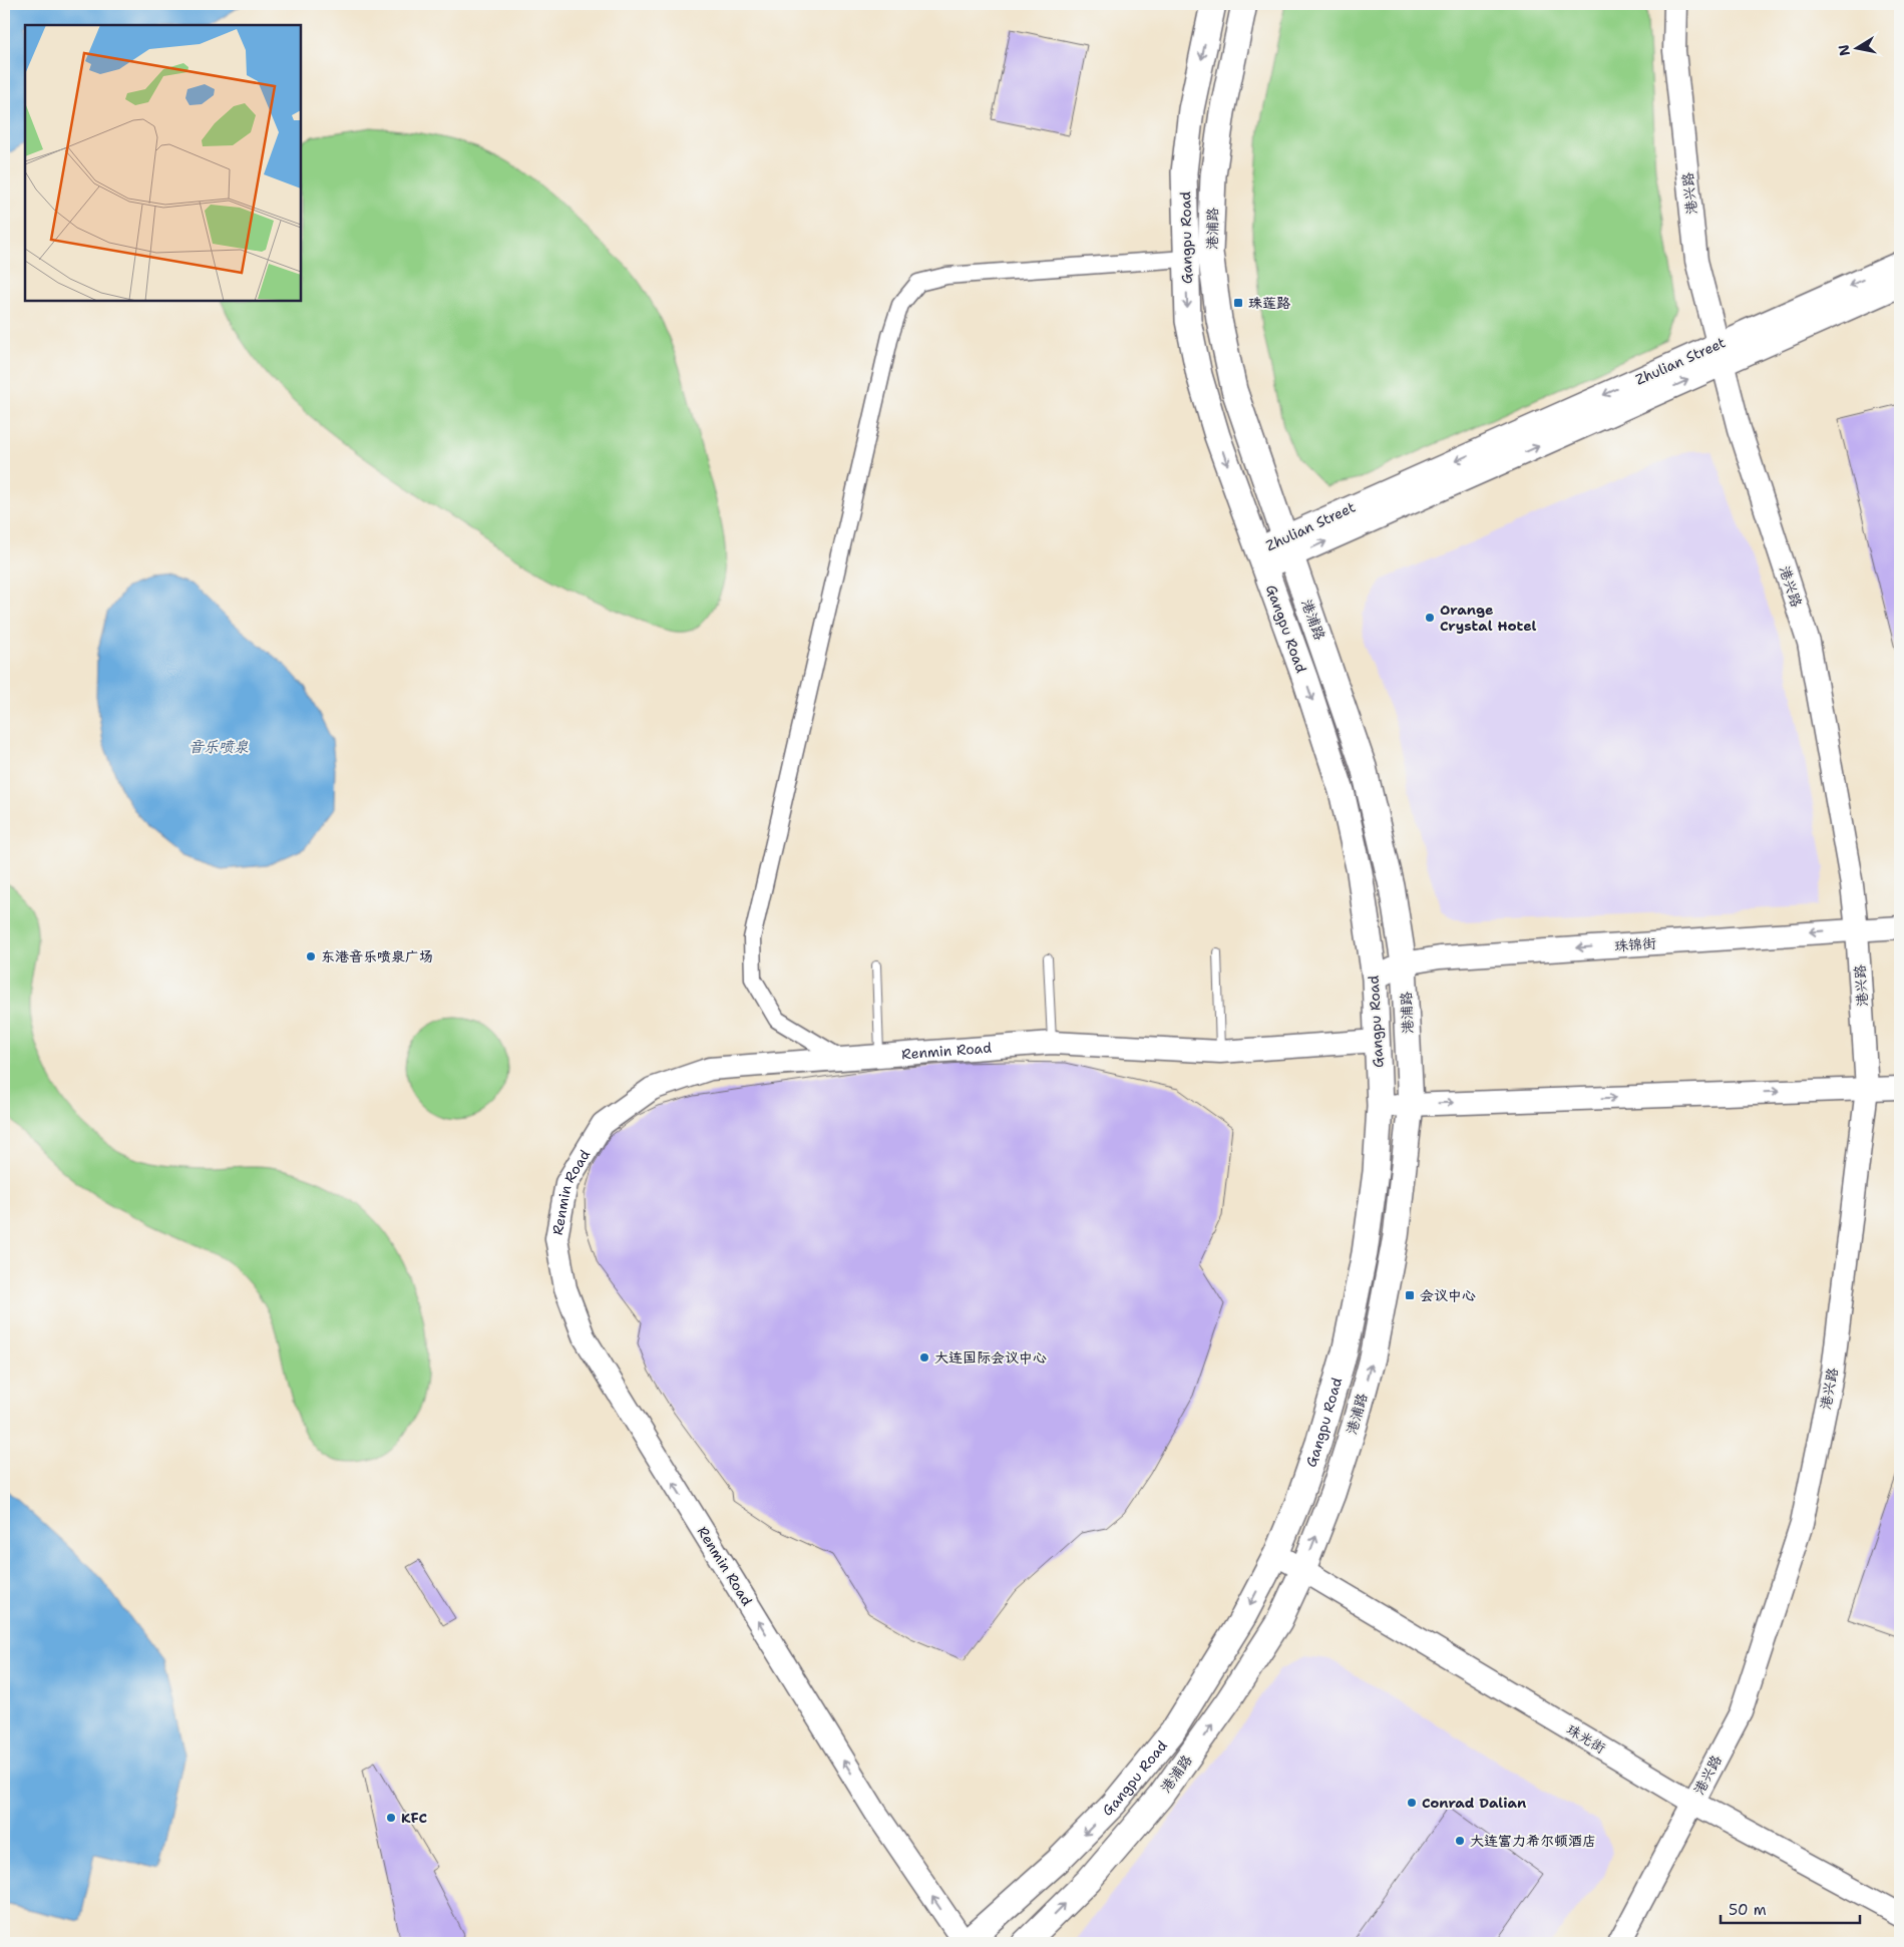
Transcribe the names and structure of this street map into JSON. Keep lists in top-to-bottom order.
{
  "streets": {
    "main road": [
      "港兴路",
      "港浦路",
      "Gangpu Road",
      "Zhulian Street",
      "珠锦街",
      "Renmin Road",
      "珠光街"
    ]
  },
  "crossings": [
    ["港兴路", "Zhulian Street"],
    ["港兴路", "珠锦街"],
    ["港兴路", "珠光街"],
    ["港浦路", "Zhulian Street"],
    ["港浦路", "珠锦街"],
    ["港浦路", "珠光街"],
    ["Gangpu Road", "Zhulian Street"],
    ["Gangpu Road", "珠锦街"],
    ["Gangpu Road", "Renmin Road"],
    ["Gangpu Road", "珠光街"]
  ],
  "one_way": ["港浦路", "Gangpu Road"],
  "water": ["音乐喷泉"],
  "places": {
    "transit": ["珠莲路", "会议中心"],
    "other": [
      "Orange Crystal Hotel",
      "东港音乐喷泉广场",
      "大连国际会议中心",
      "Conrad Dalian",
      "KFC",
      "大连富力希尔顿酒店"
    ]
  },
  "scale_bar": "50 m",
  "north": "left"
}
